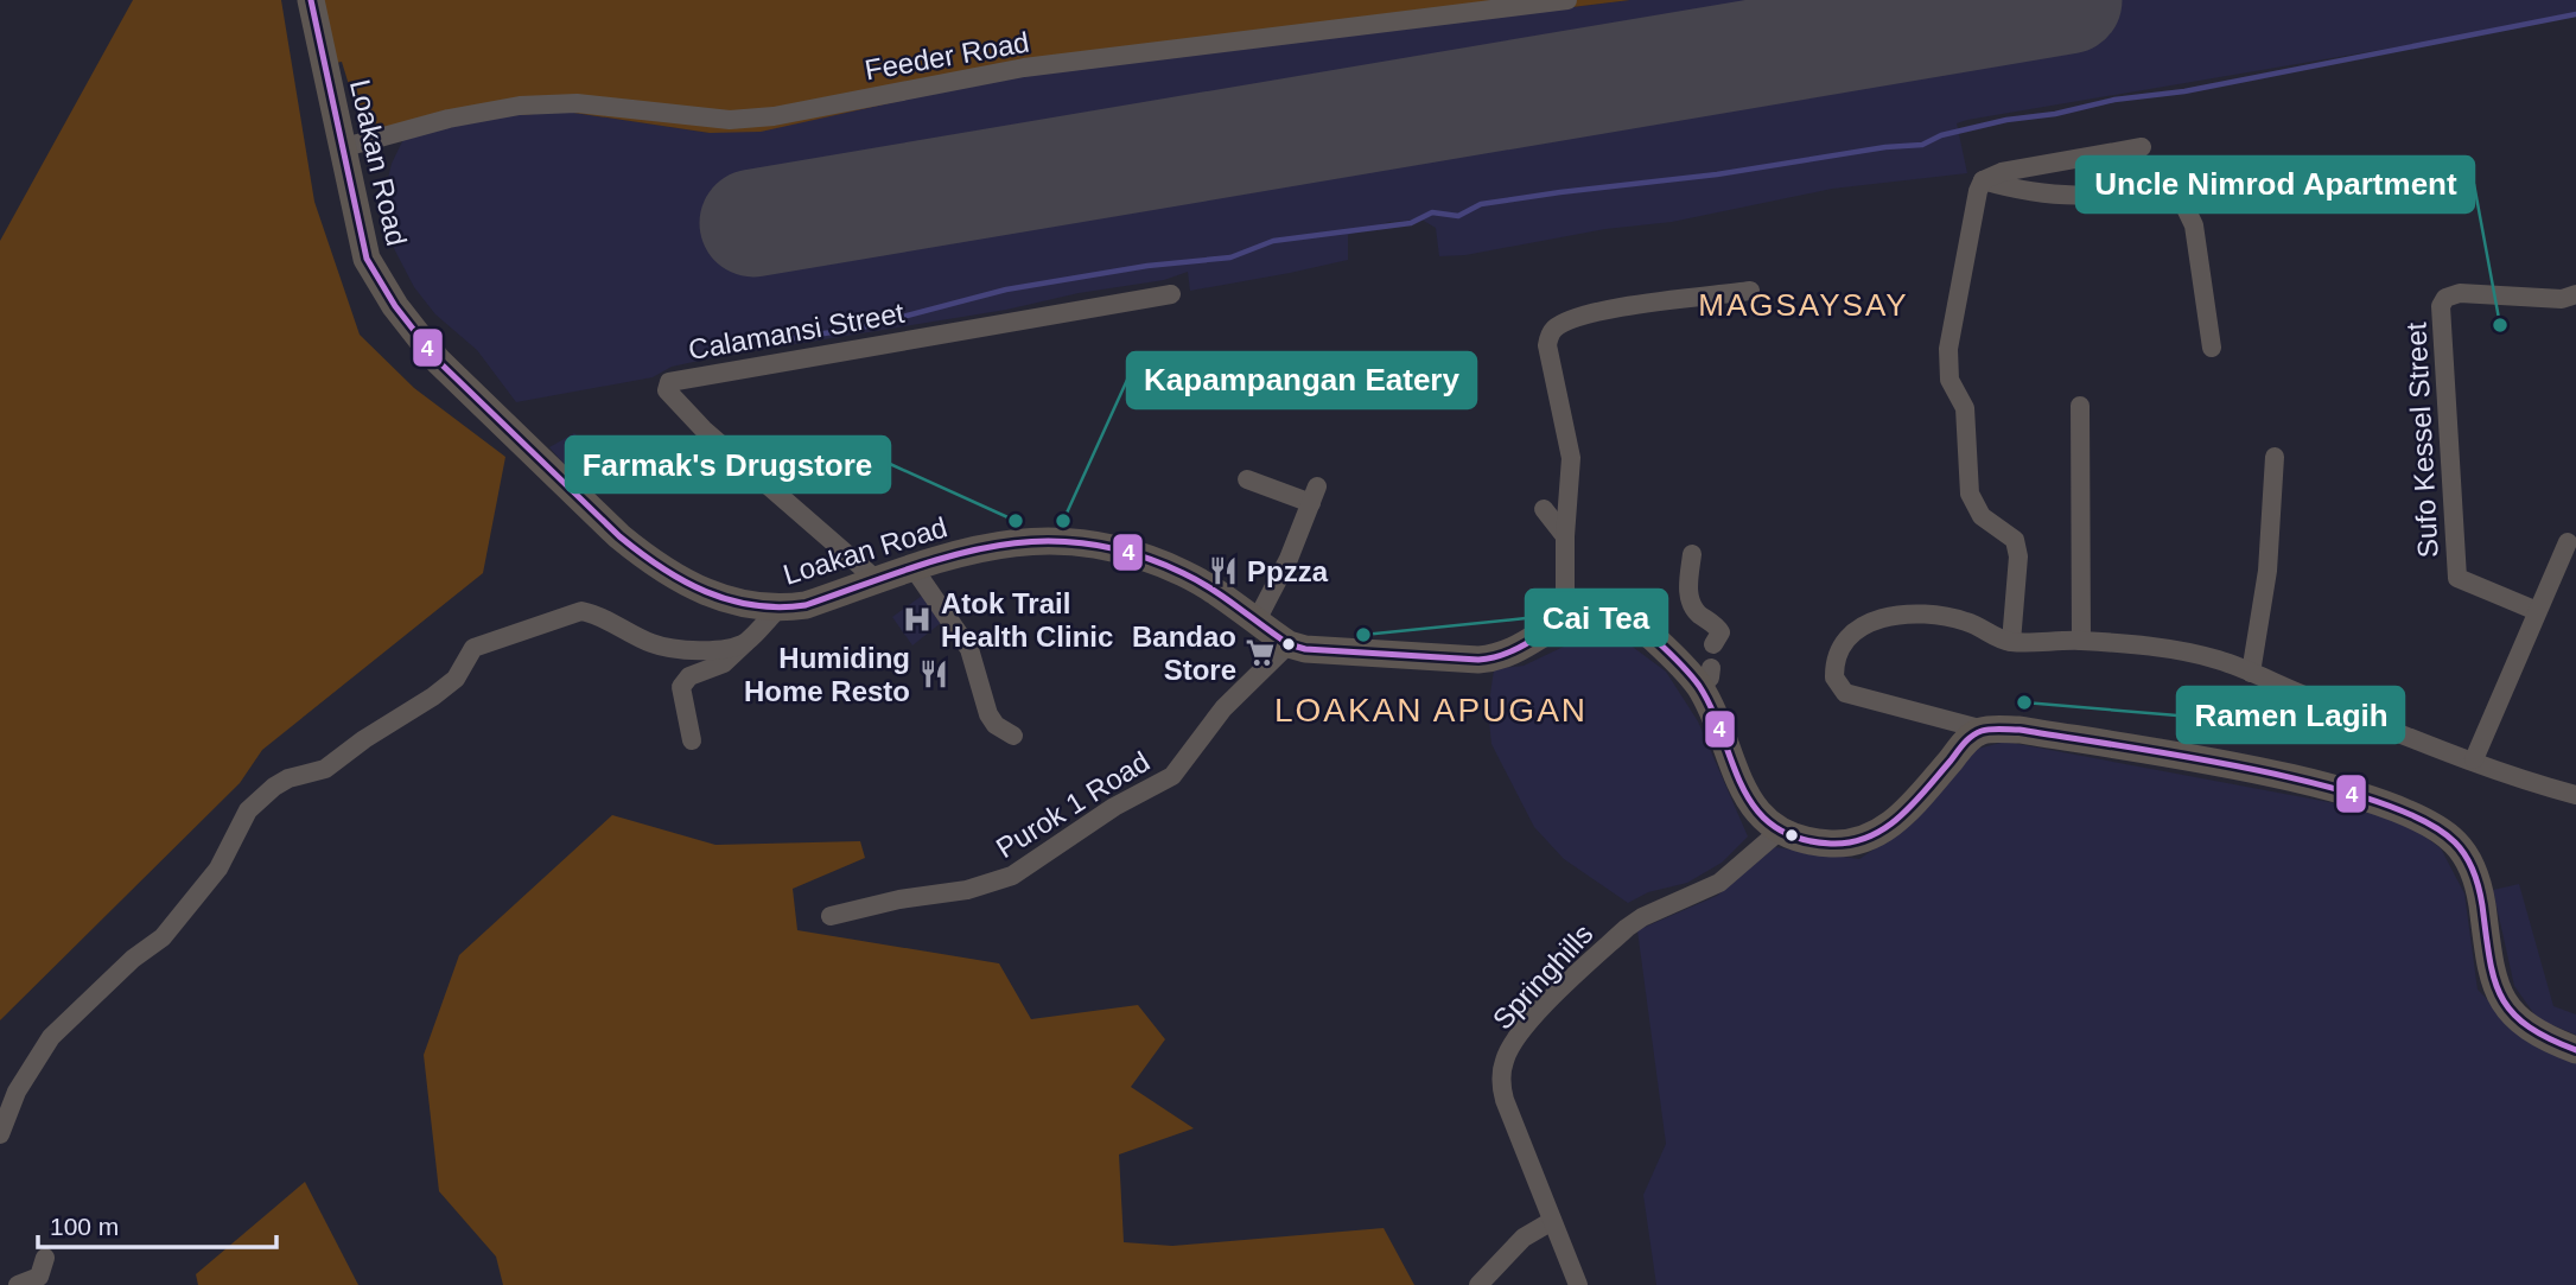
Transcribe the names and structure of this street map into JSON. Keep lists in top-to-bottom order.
{
  "streets": {
    "main road": ["Loakan Road"],
    "street": [
      "Feeder Road",
      "Calamansi Street",
      "Sufo Kessel Street",
      "Purok 1 Road",
      "Springhills"
    ]
  },
  "crossings": [
    ["Feeder Road", "Loakan Road"],
    ["Loakan Road", "Calamansi Street"],
    ["Loakan Road", "Purok 1 Road"],
    ["Loakan Road", "Springhills"]
  ],
  "districts": ["MAGSAYSAY", "LOAKAN APUGAN"],
  "places": {
    "other": [
      "Uncle Nimrod Apartment",
      "Farmak's Drugstore",
      "Kapampangan Eatery",
      "Cai Tea",
      "Ramen Lagih"
    ],
    "restaurant": ["Ppzza", "Humiding Home Resto"],
    "hospital": ["Atok Trail Health Clinic"],
    "supermarket": ["Bandao Store"]
  },
  "lines": ["transit line 4"],
  "scale_bar": "100 m"
}
